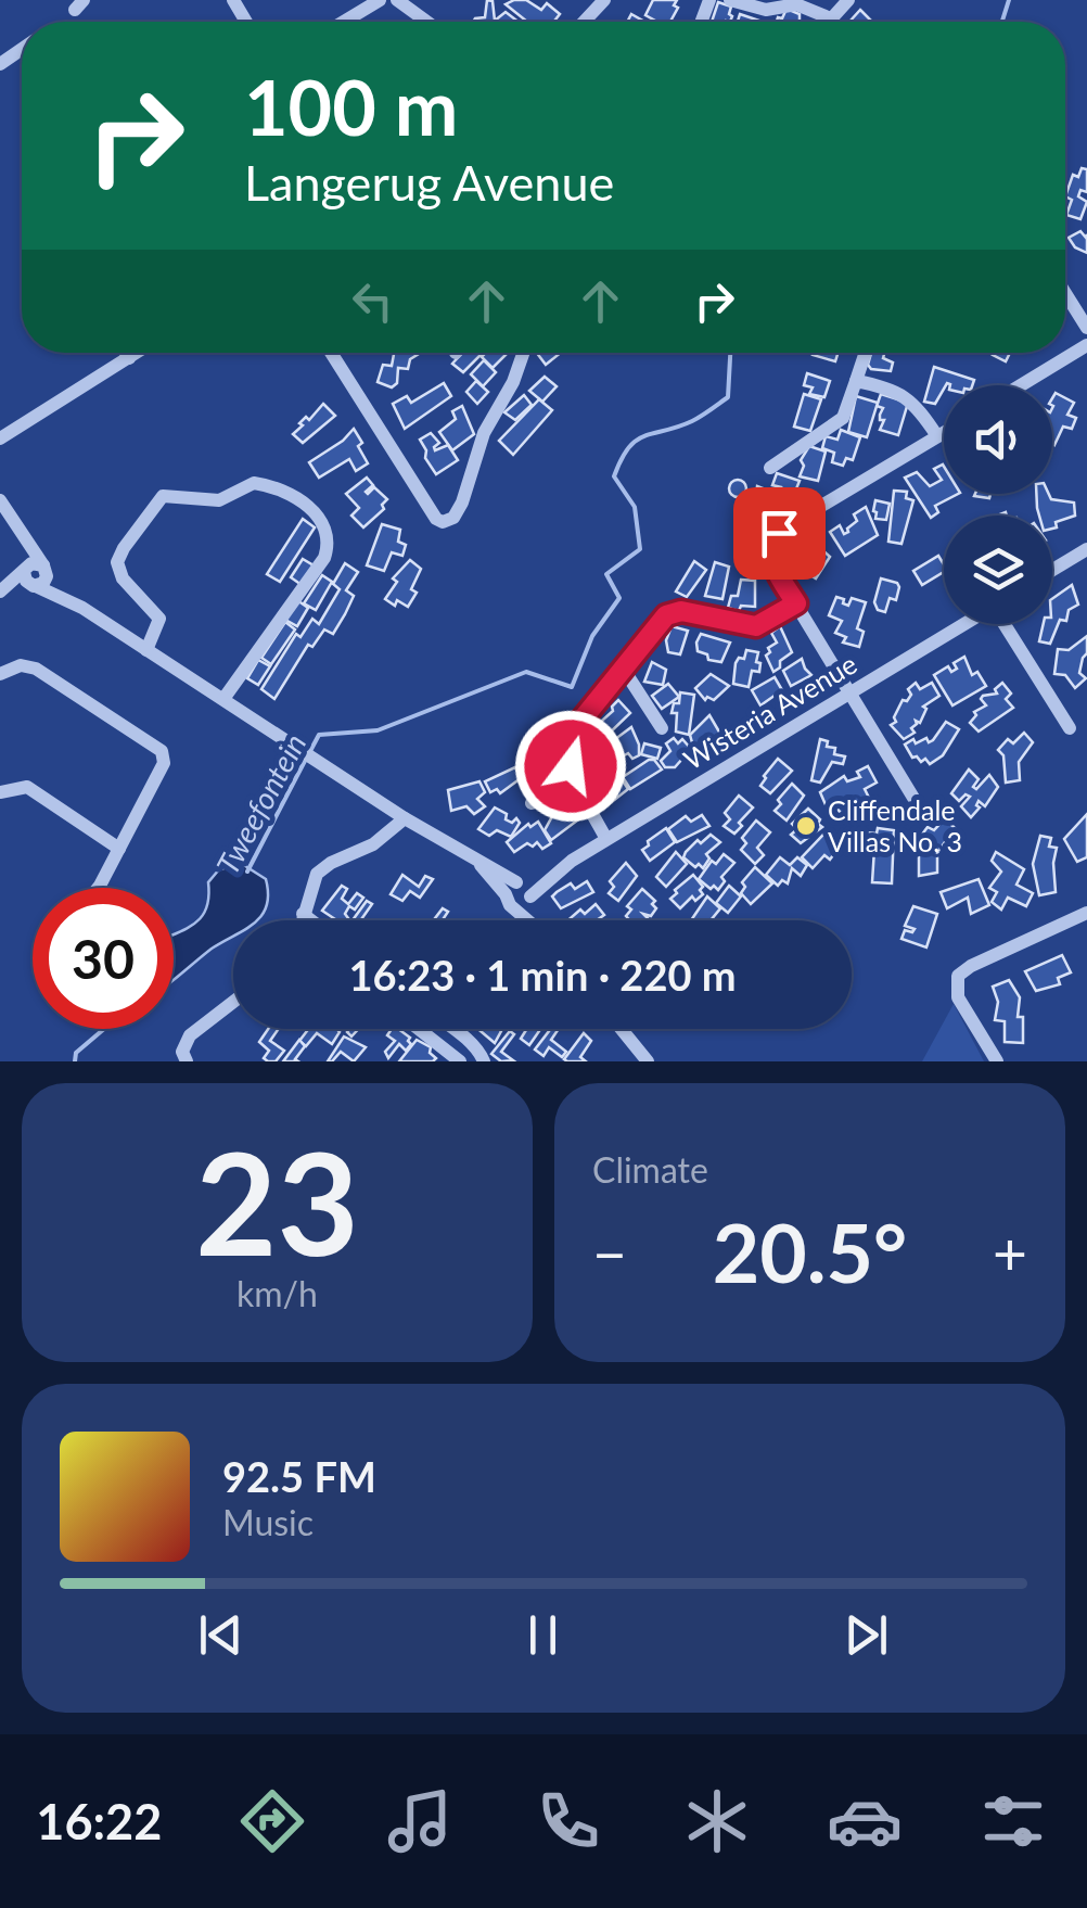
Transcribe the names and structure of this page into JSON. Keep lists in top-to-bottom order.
{
  "streets": {
    "street": ["Wisteria Avenue"]
  },
  "water": ["Tweefontein"],
  "places": ["Cliffendale Villas No. 3"],
  "page": {
    "turn": ["100 m", "Langerug Avenue"],
    "limit": "30",
    "trip": "16:23 · 1 min · 220 m",
    "tile": [
      ["23", "km/h"],
      "Climate"
    ],
    "heat": ["−", "20.5°", "+"],
    "song": ["92.5 FM", "Music"],
    "tabs": "16:22"
  }
}
